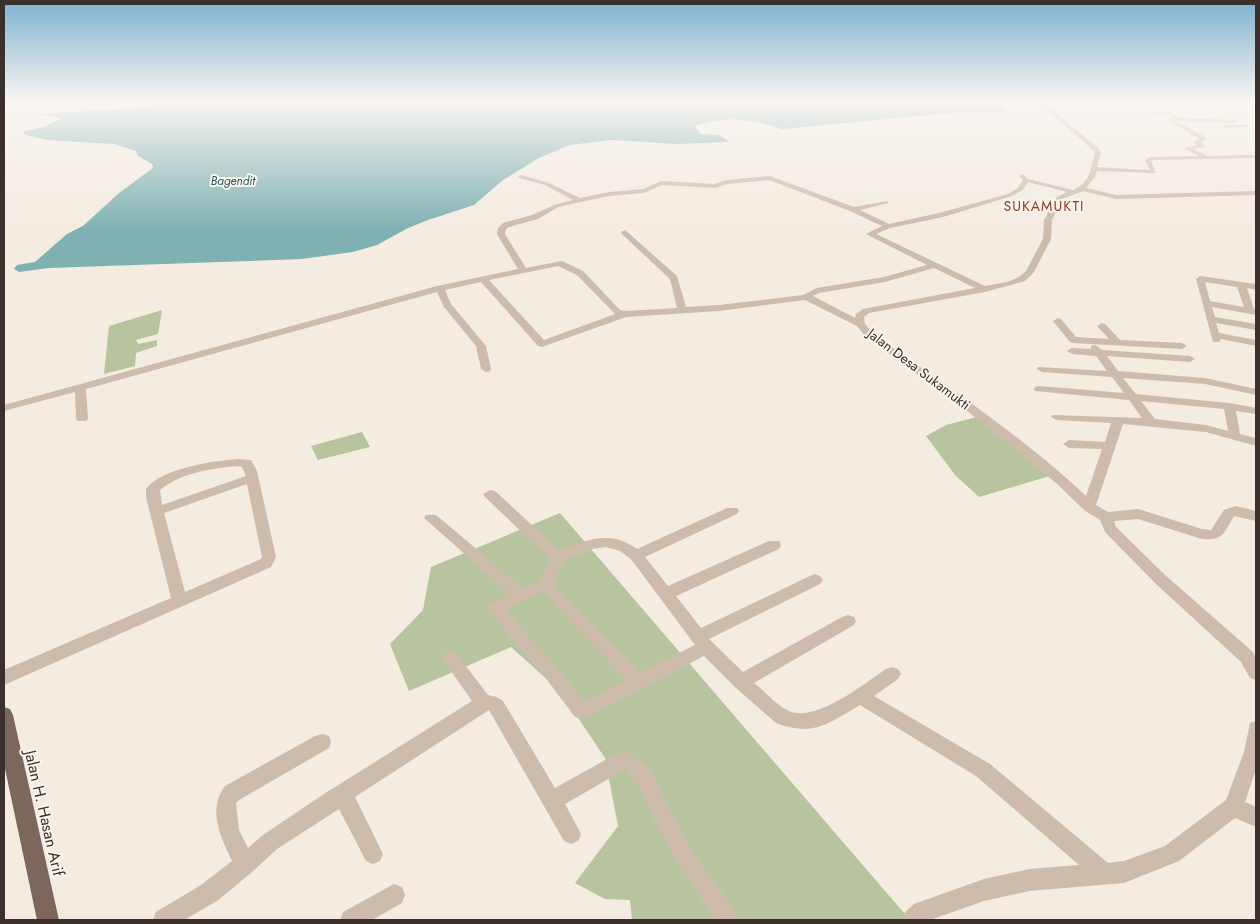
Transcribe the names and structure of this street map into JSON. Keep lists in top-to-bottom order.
{
  "streets": {
    "main road": ["Jalan H. Hasan Arif"],
    "street": ["Jalan Desa Sukamukti"]
  },
  "districts": ["SUKAMUKTI"],
  "water": ["Bagendit"]
}
